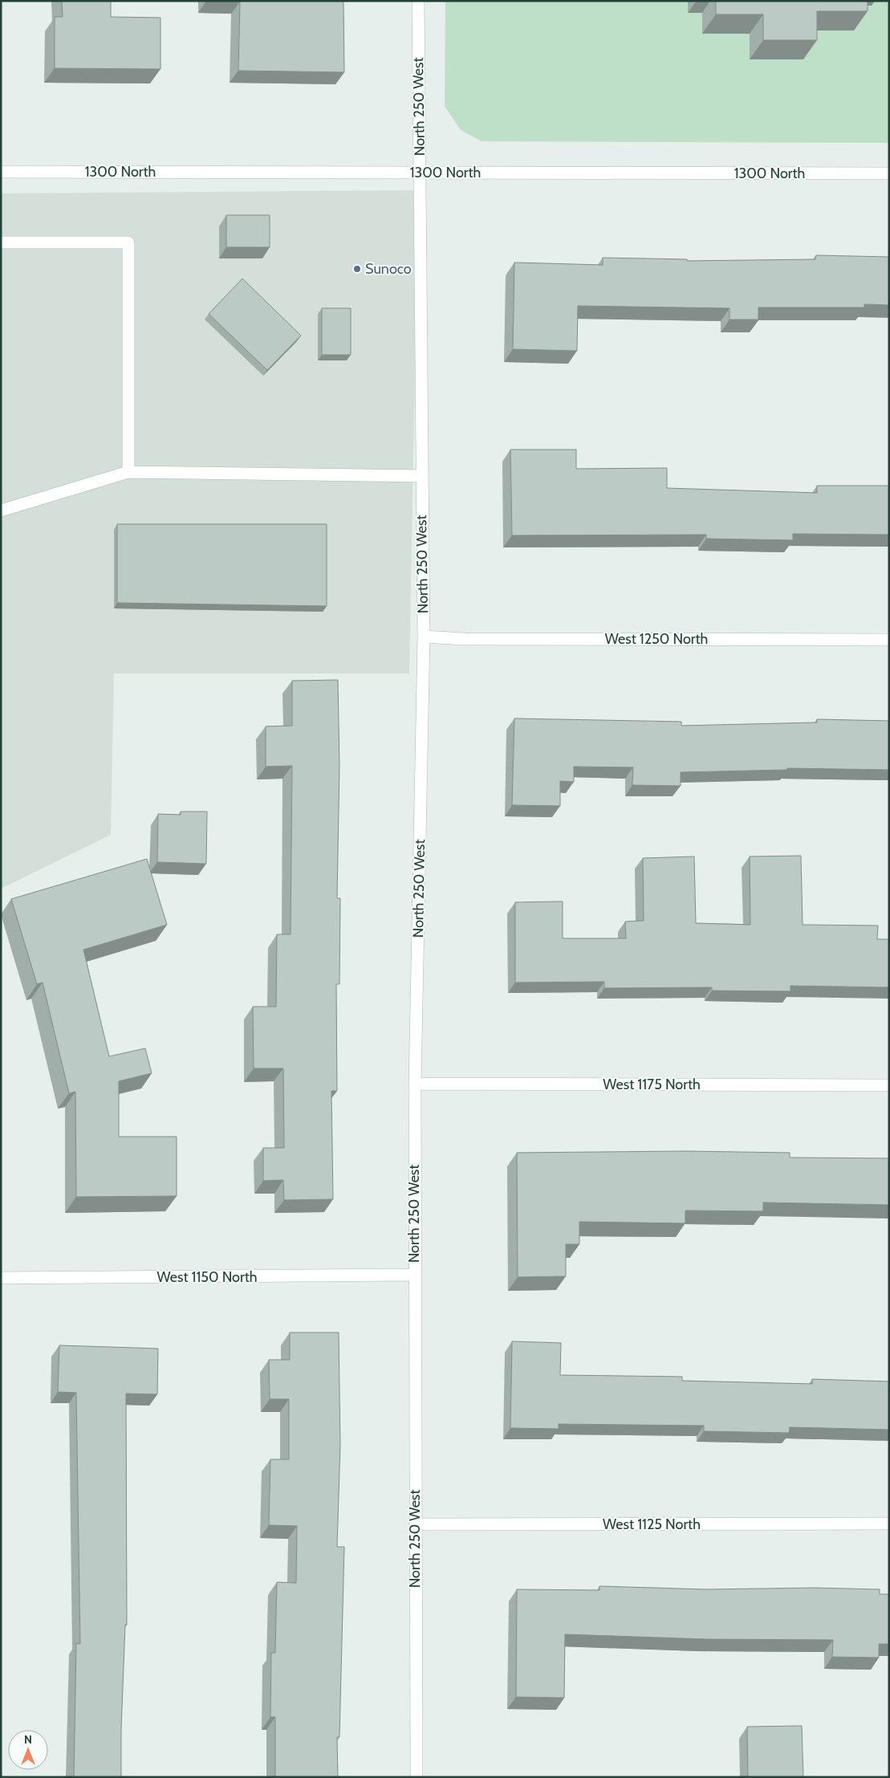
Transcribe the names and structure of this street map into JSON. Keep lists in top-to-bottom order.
{
  "streets": {
    "street": [
      "North 250 West",
      "1300 North",
      "West 1250 North",
      "West 1175 North",
      "West 1150 North",
      "West 1125 North"
    ]
  },
  "crossings": [
    ["North 250 West", "1300 North"],
    ["North 250 West", "West 1250 North"],
    ["North 250 West", "West 1175 North"],
    ["North 250 West", "West 1150 North"],
    ["North 250 West", "West 1125 North"]
  ],
  "places": ["Sunoco"],
  "north": "top"
}
